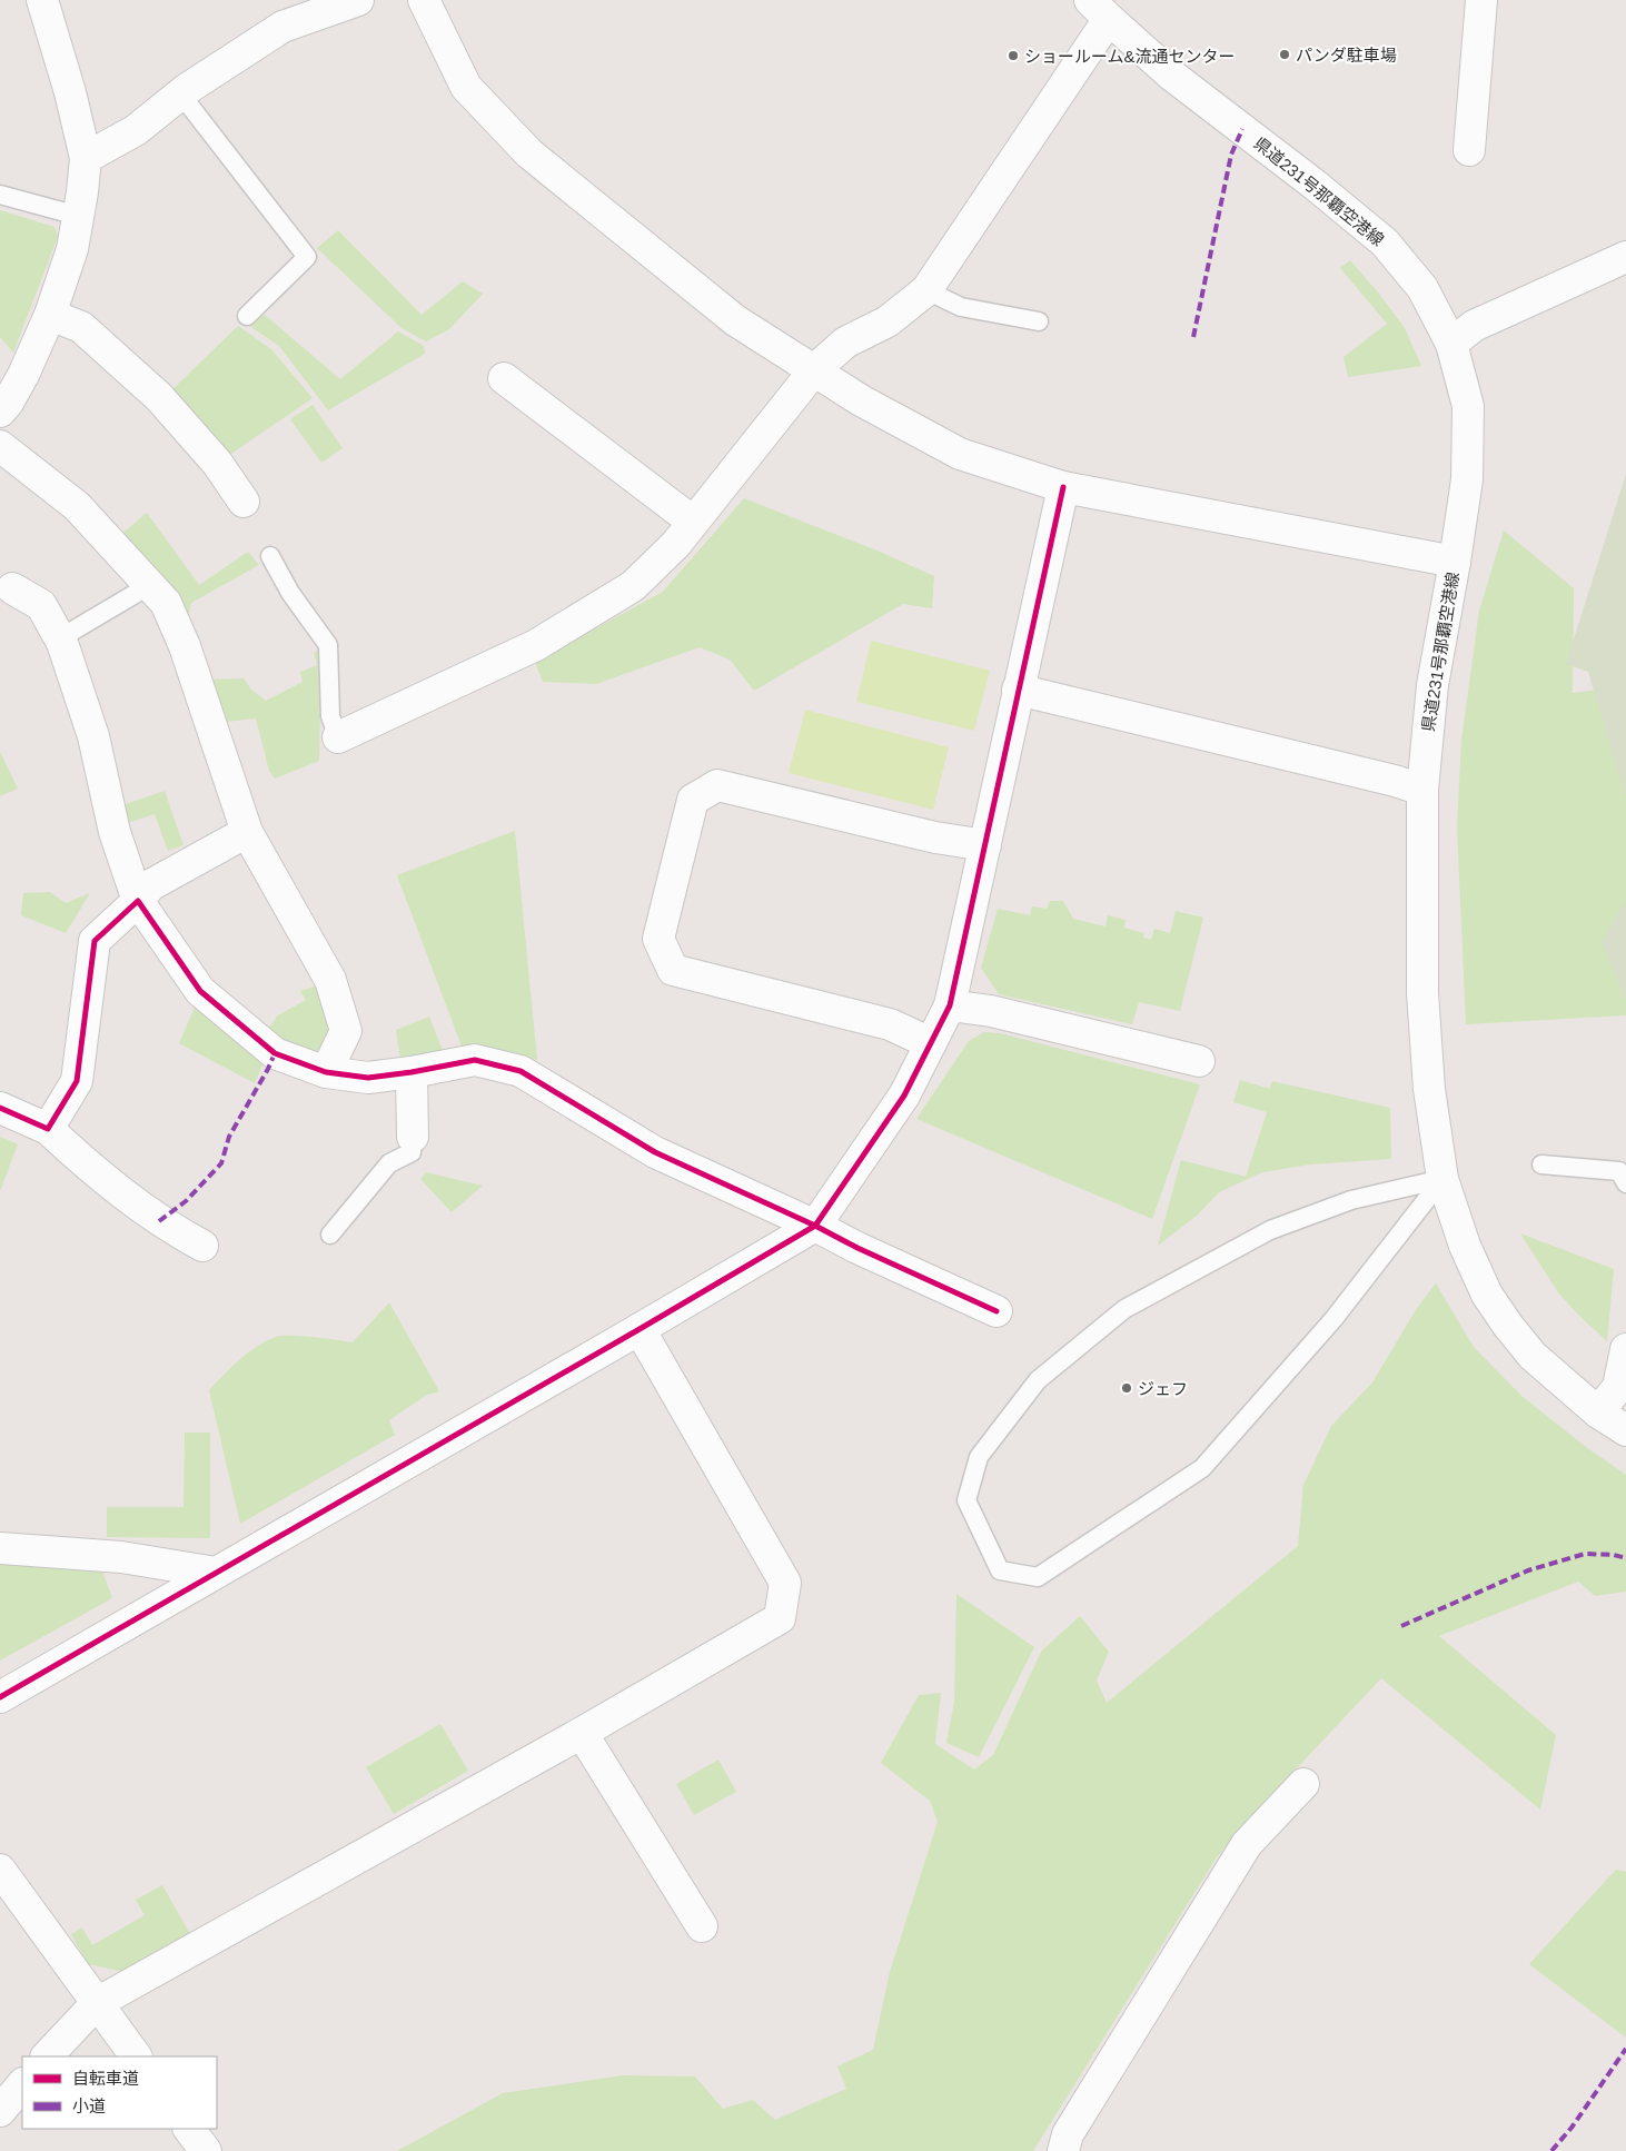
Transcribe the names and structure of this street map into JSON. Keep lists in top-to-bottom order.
{
  "streets": {
    "street": ["県道231号那覇空港線"]
  },
  "places": ["パンダ駐車場", "ショールーム&流通センター", "ジェフ"],
  "legend": ["自転車道", "小道"]
}
